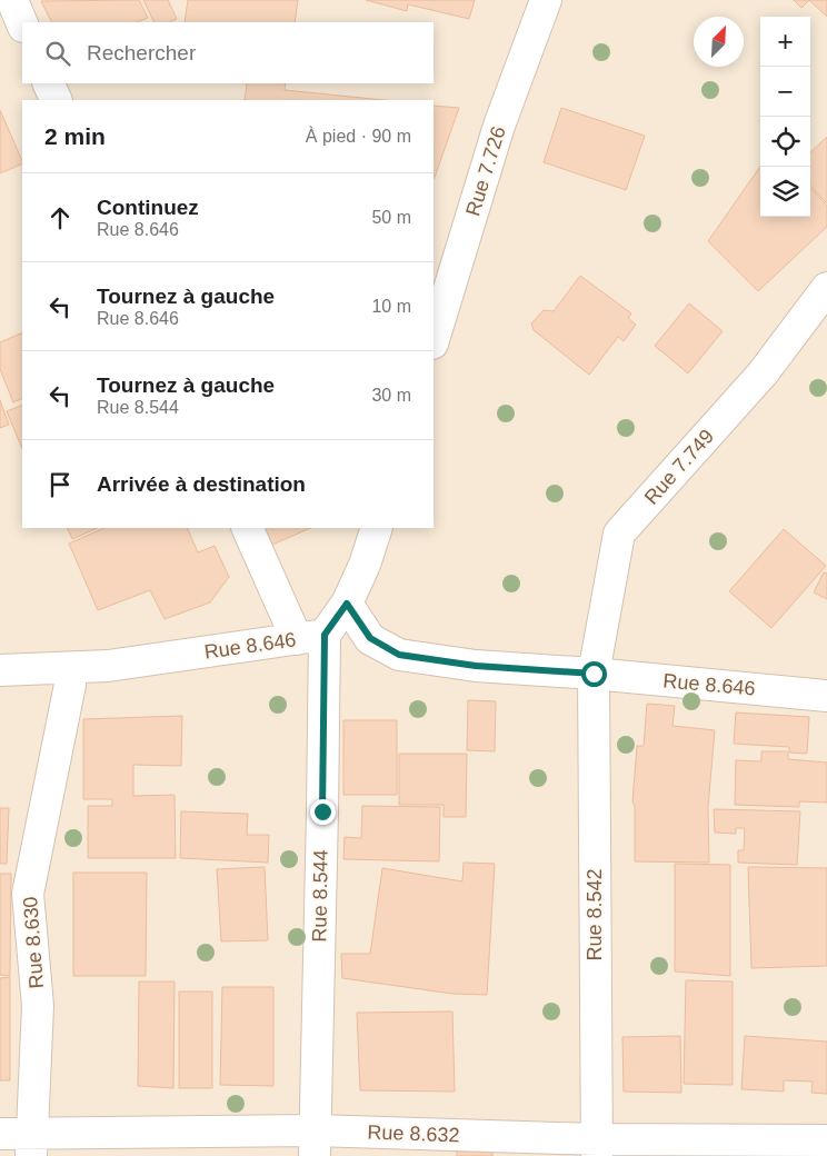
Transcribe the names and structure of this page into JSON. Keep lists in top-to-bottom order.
{
  "streets": {
    "street": [
      "Rue 7.726",
      "Rue 7.749",
      "Rue 8.646",
      "Rue 8.544",
      "Rue 8.542",
      "Rue 8.630",
      "Rue 8.632"
    ]
  },
  "crossings": [
    ["Rue 7.749", "Rue 8.646"],
    ["Rue 7.749", "Rue 8.542"],
    ["Rue 8.646", "Rue 8.544"],
    ["Rue 8.646", "Rue 8.542"],
    ["Rue 8.646", "Rue 8.630"],
    ["Rue 8.544", "Rue 8.632"],
    ["Rue 8.542", "Rue 8.632"],
    ["Rue 8.630", "Rue 8.632"]
  ],
  "north": "top right",
  "page": {
    "map_buttons": ["+", "−"],
    "search": "Rechercher",
    "heading": ["2 min", "À pied · 90 m"],
    "list": [
      ["Continuez", "Rue 8.646", "50 m"],
      ["Tournez à gauche", "Rue 8.646", "10 m"],
      ["Tournez à gauche", "Rue 8.544", "30 m"],
      "Arrivée à destination"
    ]
  }
}
